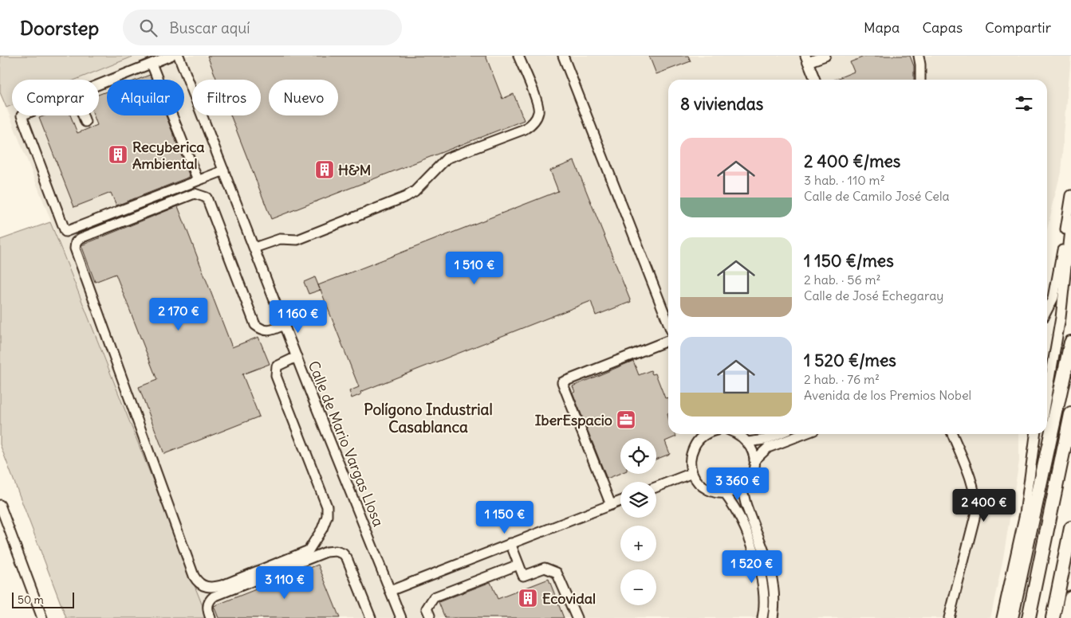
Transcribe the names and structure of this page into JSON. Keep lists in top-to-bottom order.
{
  "streets": {
    "street": ["Calle de Mario Vargas Llosa"]
  },
  "districts": ["Polígono Industrial Casablanca"],
  "places": {
    "building": ["Recyberica Ambiental", "H&M", "Ecovidal"],
    "office": ["IberEspacio"]
  },
  "scale_bar": "50 m",
  "page": {
    "header": "Doorstep",
    "search": "Buscar aquí",
    "nav": ["Mapa", "Capas", "Compartir"],
    "chip": [
      "Comprar",
      "Alquilar",
      "Filtros",
      "Nuevo"
    ],
    "heading": "8 viviendas",
    "list": [
      {
        "name": "2 400 €/mes",
        "note": "3 hab. · 110 m² · Calle de Camilo José Cela"
      },
      {
        "name": "1 150 €/mes",
        "note": "2 hab. · 56 m² · Calle de José Echegaray"
      },
      {
        "name": "1 520 €/mes",
        "note": "2 hab. · 76 m² · Avenida de los Premios Nobel"
      }
    ],
    "price": [
      "1 510 €",
      "2 170 €",
      "1 160 €",
      "3 360 €",
      "2 400 €",
      "1 150 €",
      "1 520 €",
      "3 110 €"
    ],
    "map_buttons": ["+", "−"],
    "scale": "50 m"
  }
}
